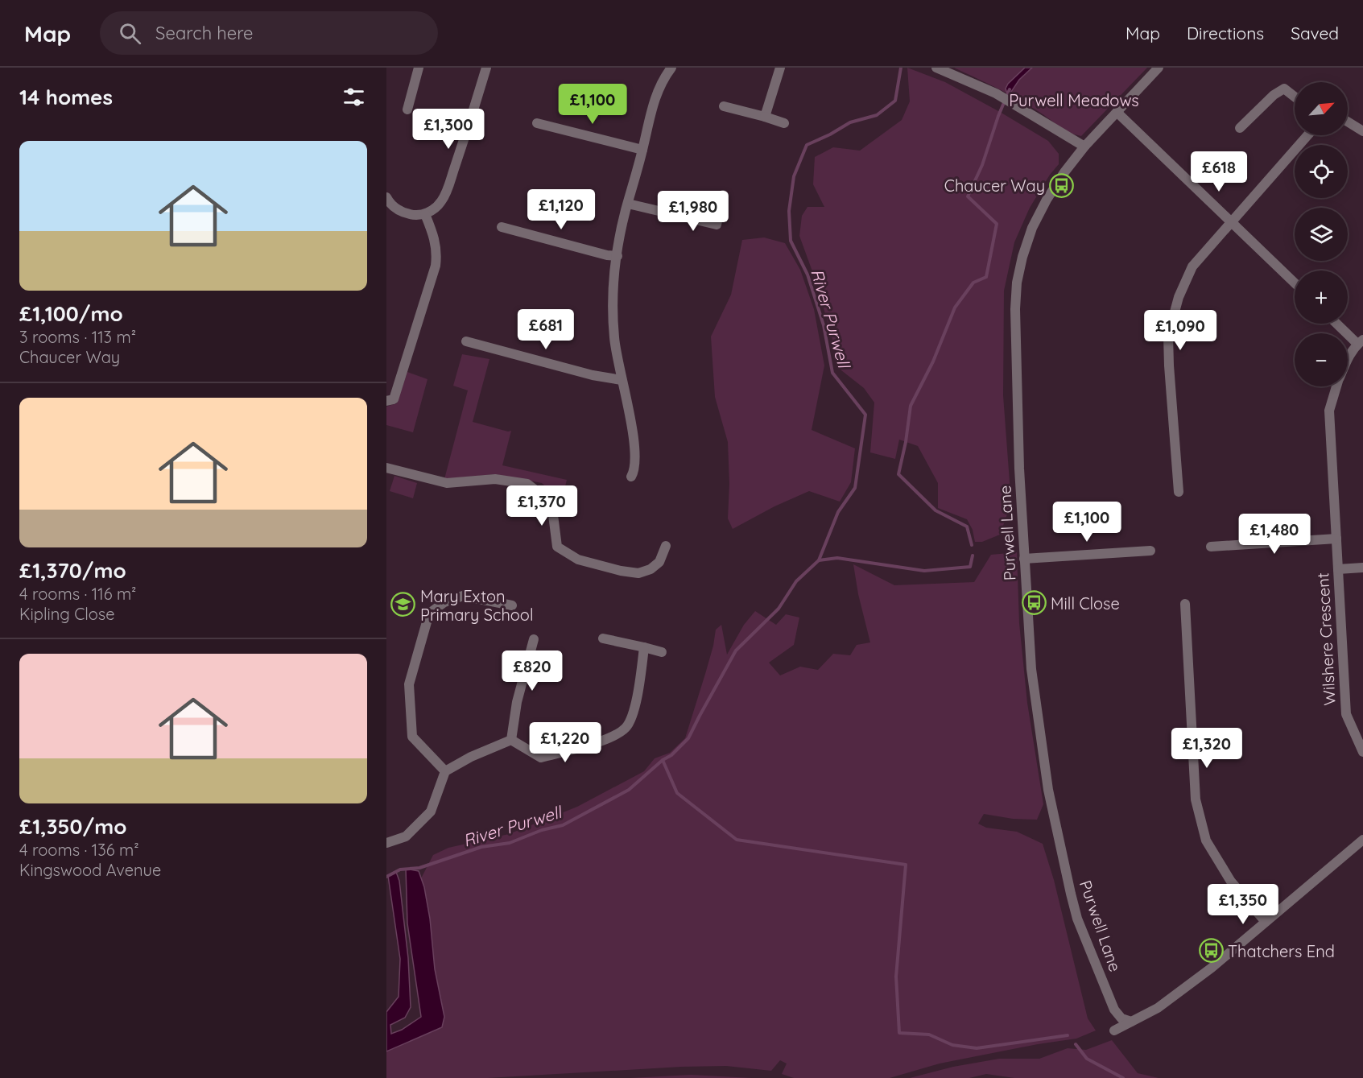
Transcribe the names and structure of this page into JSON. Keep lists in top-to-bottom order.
{
  "streets": {
    "street": ["Purwell Lane", "Wilshere Crescent"]
  },
  "water": ["River Purwell"],
  "parks": ["Purwell Meadows"],
  "places": {
    "bus stop": ["Chaucer Way", "Mill Close", "Thatchers End"],
    "school or university": ["Mary Exton Primary School"]
  },
  "north": "top right",
  "page": {
    "header": "Map",
    "search": "Search here",
    "nav": ["Map", "Directions", "Saved"],
    "heading": "14 homes",
    "map_buttons": ["+", "−"],
    "price": [
      "£1,100",
      "£1,300",
      "£618",
      "£1,120",
      "£1,980",
      "£681",
      "£1,090",
      "£1,370",
      "£1,100",
      "£1,480",
      "£820",
      "£1,220",
      "£1,320",
      "£1,350"
    ],
    "list": [
      {
        "name": "£1,100/mo",
        "note": "3 rooms · 113 m² · Chaucer Way"
      },
      {
        "name": "£1,370/mo",
        "note": "4 rooms · 116 m² · Kipling Close"
      },
      {
        "name": "£1,350/mo",
        "note": "4 rooms · 136 m² · Kingswood Avenue"
      }
    ]
  }
}
